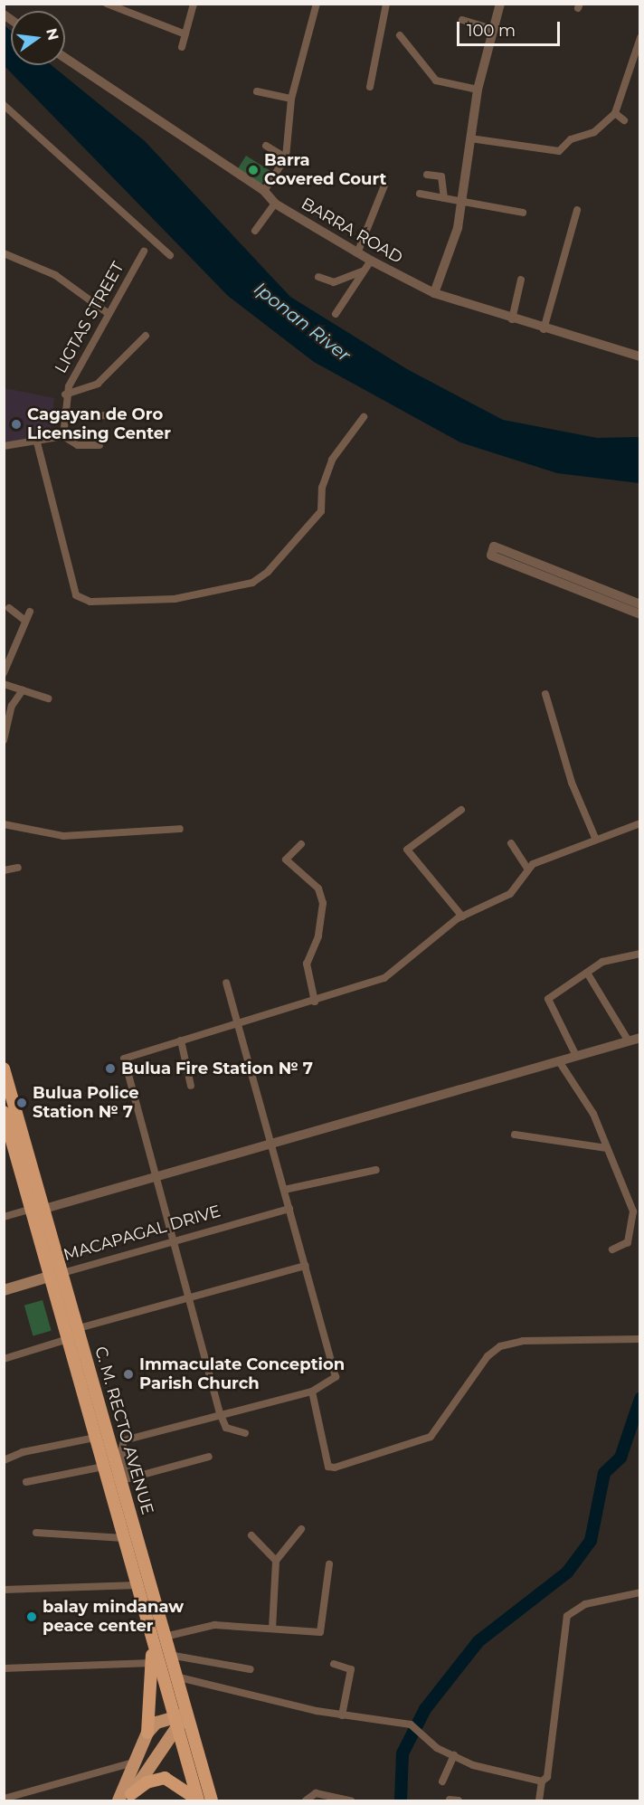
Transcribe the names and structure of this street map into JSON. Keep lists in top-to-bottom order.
{
  "streets": {
    "highway": ["C. M. RECTO AVENUE"],
    "main road": ["MACAPAGAL DRIVE"],
    "street": ["BARRA ROAD", "LIGTAS STREET"]
  },
  "crossings": [
    ["MACAPAGAL DRIVE", "C. M. RECTO AVENUE"]
  ],
  "water": ["Iponan River"],
  "places": [
    "Barra Covered Court",
    "Cagayan de Oro Licensing Center",
    "Bulua Fire Station № 7",
    "Bulua Police Station № 7",
    "Immaculate Conception Parish Church",
    "balay mindanaw peace center"
  ],
  "scale_bar": "100 m",
  "north": "right"
}
